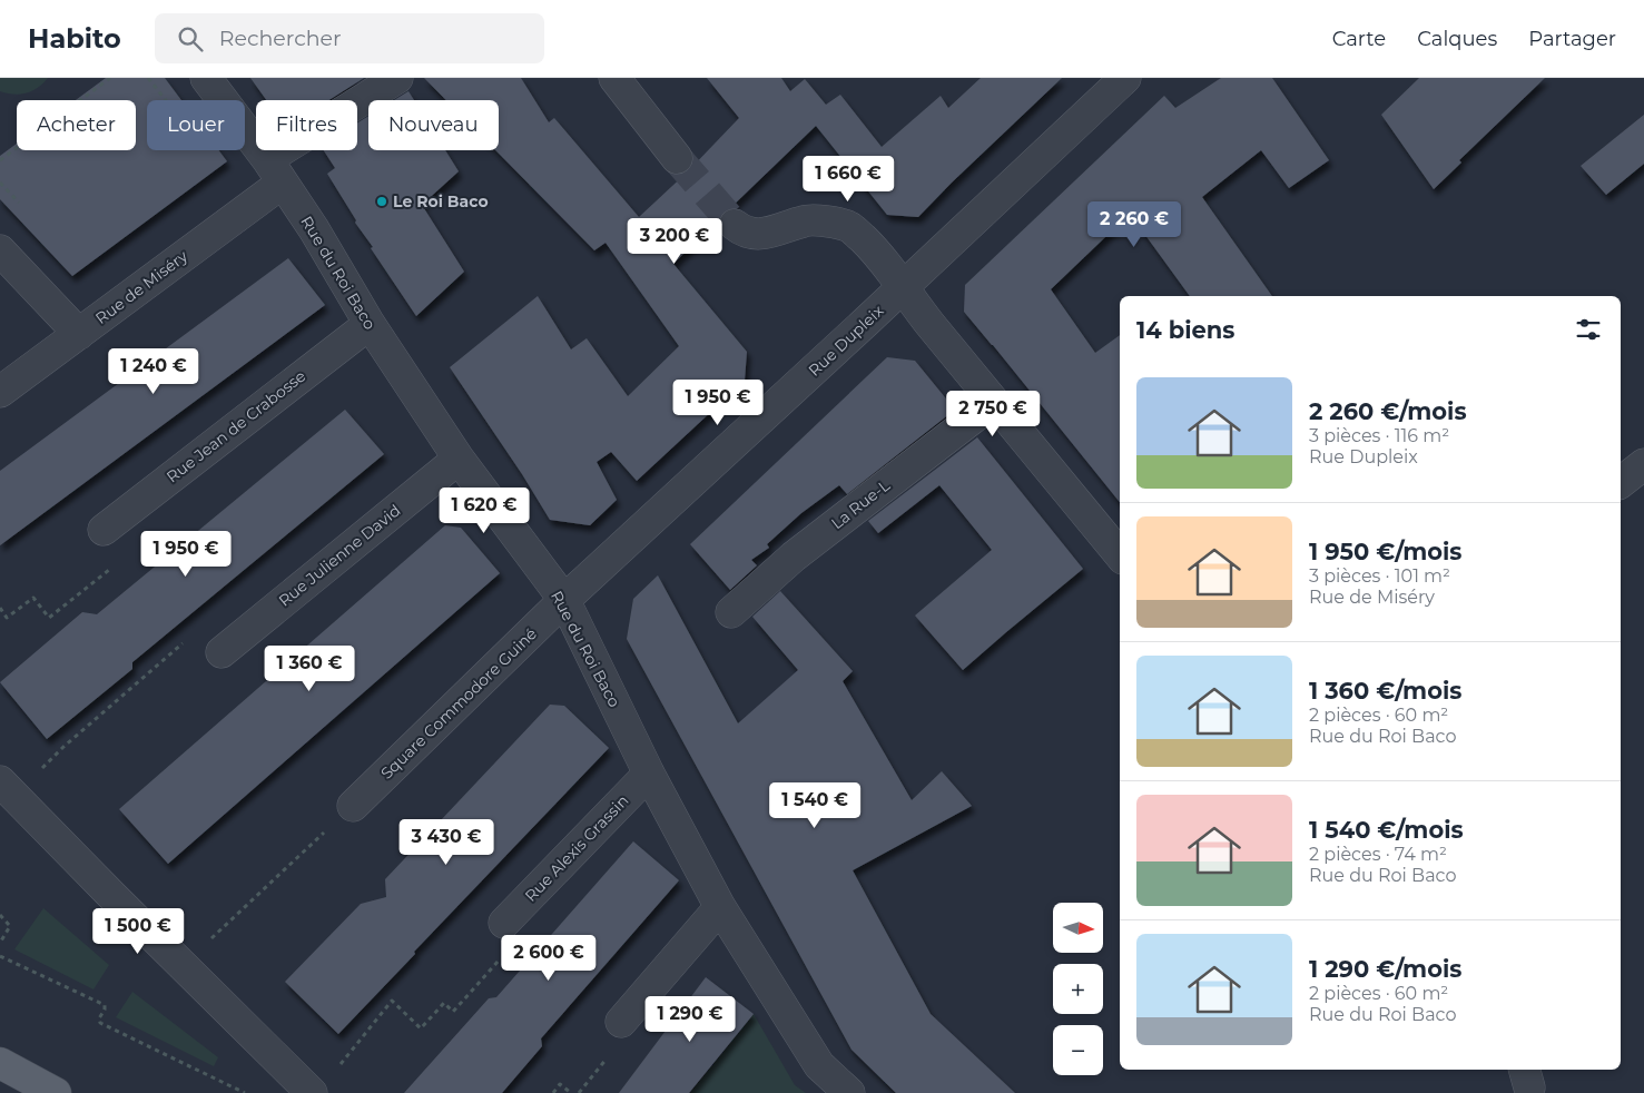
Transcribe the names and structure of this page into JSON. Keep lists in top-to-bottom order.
{
  "streets": {
    "street": [
      "Rue du Roi Baco",
      "Rue de Miséry",
      "Rue Dupleix",
      "Rue Jean de Crabosse",
      "La Rue-L",
      "Rue Julienne David",
      "Square Commodore Guiné",
      "Rue Alexis Grassin"
    ]
  },
  "crossings": [
    ["Rue du Roi Baco", "Rue de Miséry"],
    ["Rue du Roi Baco", "Rue Dupleix"],
    ["Rue du Roi Baco", "Rue Jean de Crabosse"],
    ["Rue du Roi Baco", "Rue Julienne David"],
    ["Rue du Roi Baco", "Square Commodore Guiné"],
    ["Rue du Roi Baco", "Rue Alexis Grassin"],
    ["Rue Dupleix", "Square Commodore Guiné"]
  ],
  "places": ["Le Roi Baco"],
  "north": "right",
  "page": {
    "header": "Habito",
    "search": "Rechercher",
    "nav": ["Carte", "Calques", "Partager"],
    "chip": [
      "Acheter",
      "Louer",
      "Filtres",
      "Nouveau"
    ],
    "price": [
      "1 660 €",
      "2 260 €",
      "3 200 €",
      "1 240 €",
      "1 950 €",
      "2 750 €",
      "1 620 €",
      "1 950 €",
      "1 360 €",
      "1 540 €",
      "3 430 €",
      "1 500 €",
      "2 600 €",
      "1 290 €"
    ],
    "heading": "14 biens",
    "list": [
      {
        "name": "2 260 €/mois",
        "note": "3 pièces · 116 m² · Rue Dupleix"
      },
      {
        "name": "1 950 €/mois",
        "note": "3 pièces · 101 m² · Rue de Miséry"
      },
      {
        "name": "1 360 €/mois",
        "note": "2 pièces · 60 m² · Rue du Roi Baco"
      },
      {
        "name": "1 540 €/mois",
        "note": "2 pièces · 74 m² · Rue du Roi Baco"
      },
      {
        "name": "1 290 €/mois",
        "note": "2 pièces · 60 m² · Rue du Roi Baco"
      }
    ],
    "map_buttons": ["+", "−"]
  }
}
